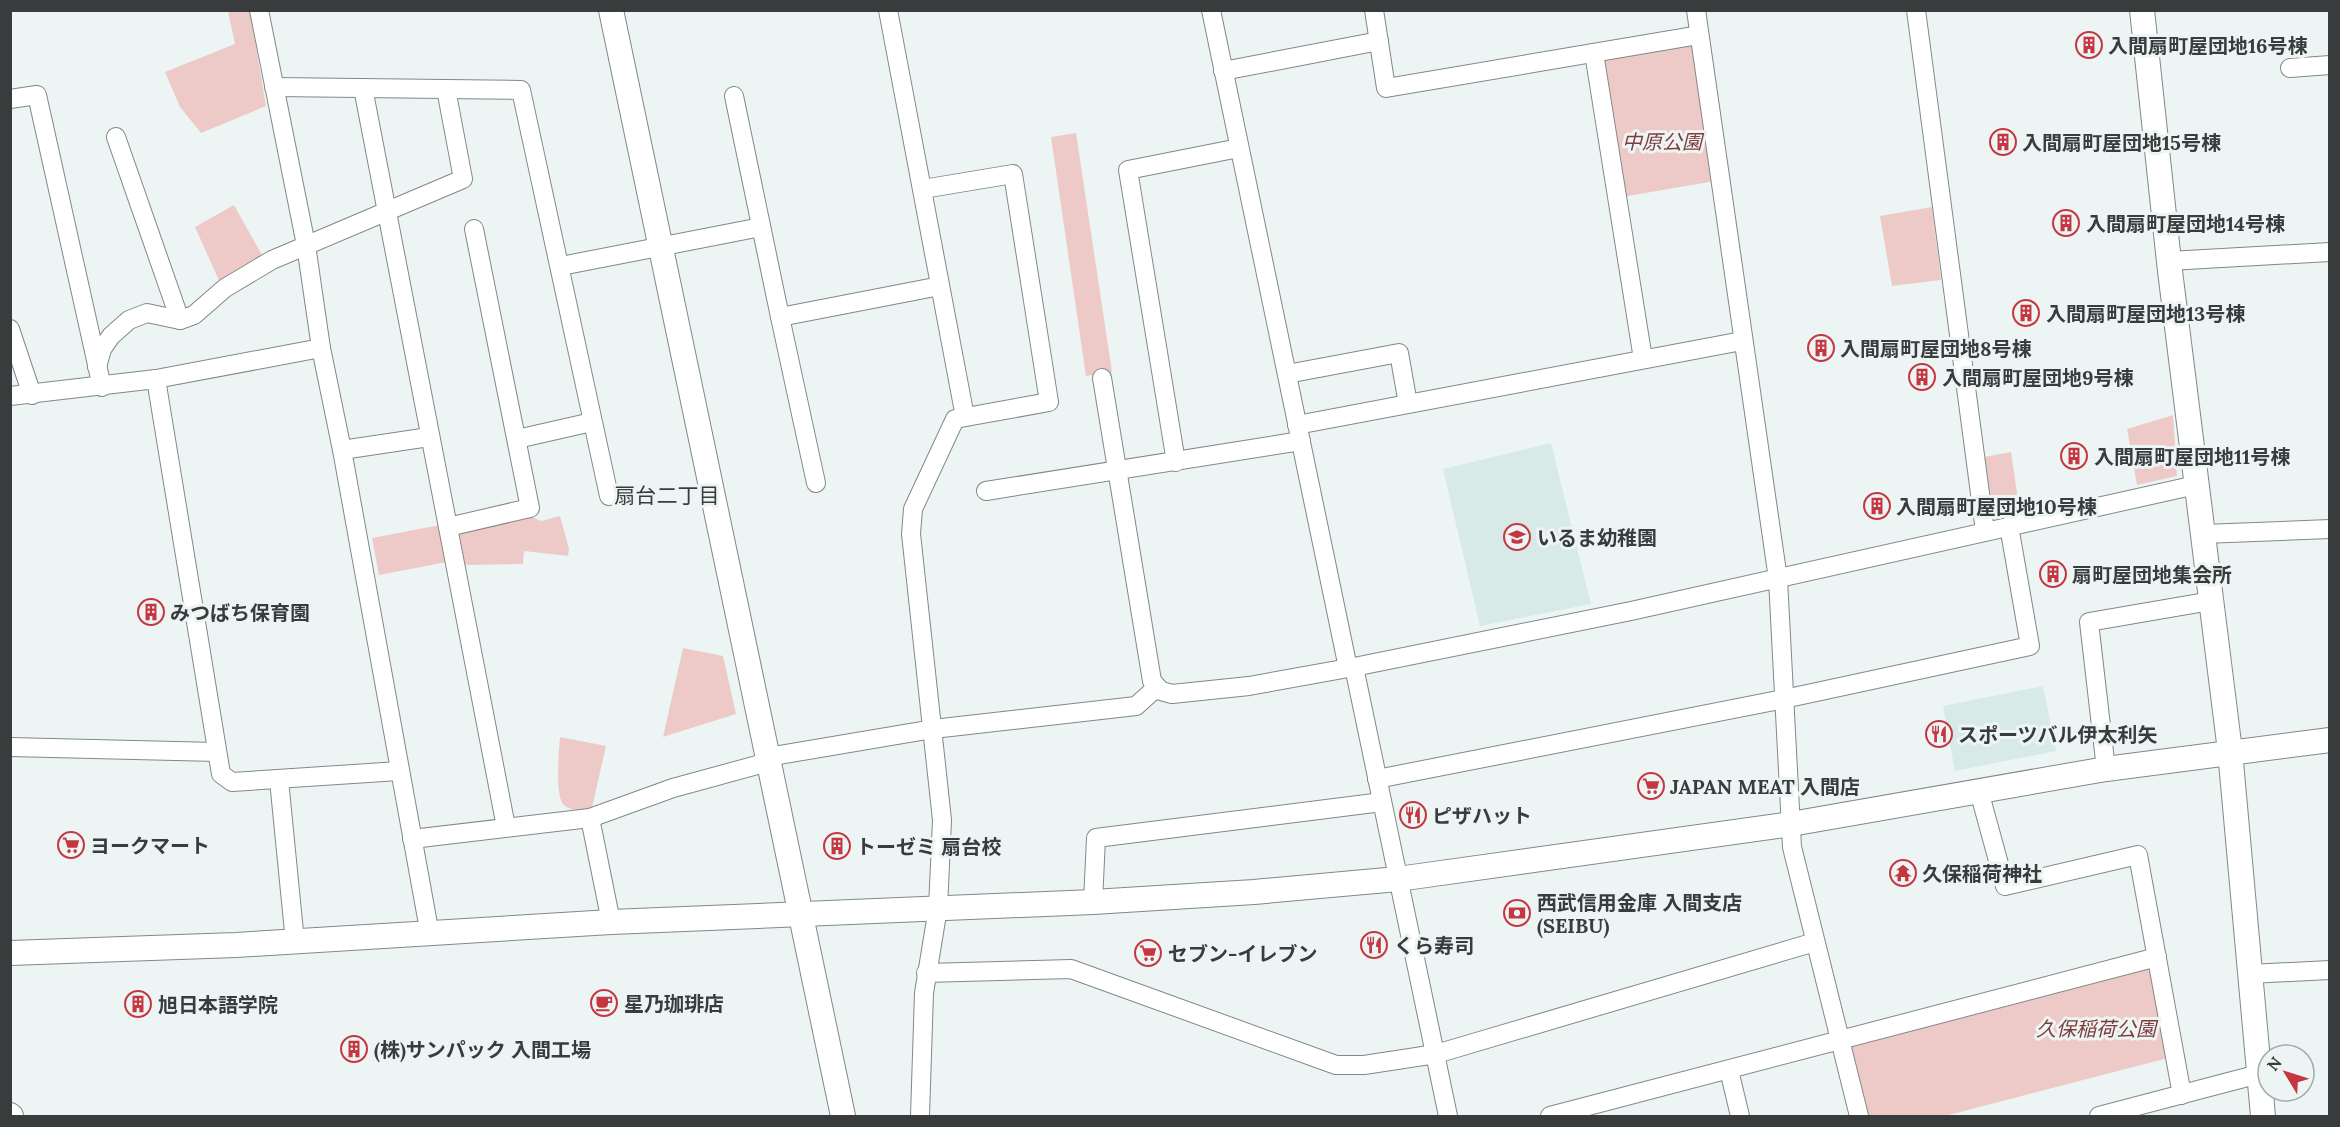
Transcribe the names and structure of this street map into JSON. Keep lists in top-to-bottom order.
{
  "districts": ["扇台二丁目"],
  "parks": ["中原公園", "久保稲荷公園"],
  "places": {
    "building": [
      "入間扇町屋団地16号棟",
      "入間扇町屋団地15号棟",
      "入間扇町屋団地14号棟",
      "入間扇町屋団地13号棟",
      "入間扇町屋団地8号棟",
      "入間扇町屋団地9号棟",
      "入間扇町屋団地11号棟",
      "入間扇町屋団地10号棟",
      "扇町屋団地集会所",
      "みつばち保育園",
      "トーゼミ 扇台校",
      "旭日本語学院",
      "(株)サンパック 入間工場"
    ],
    "school or university": ["いるま幼稚園"],
    "restaurant": ["スポーツバル伊太利矢", "ピザハット", "くら寿司"],
    "supermarket": ["JAPAN MEAT 入間店", "ヨークマート", "セブン-イレブン"],
    "temple": ["久保稲荷神社"],
    "bank": ["西武信用金庫 入間支店 (SEIBU)"],
    "cafe": ["星乃珈琲店"]
  },
  "north": "top left"
}
